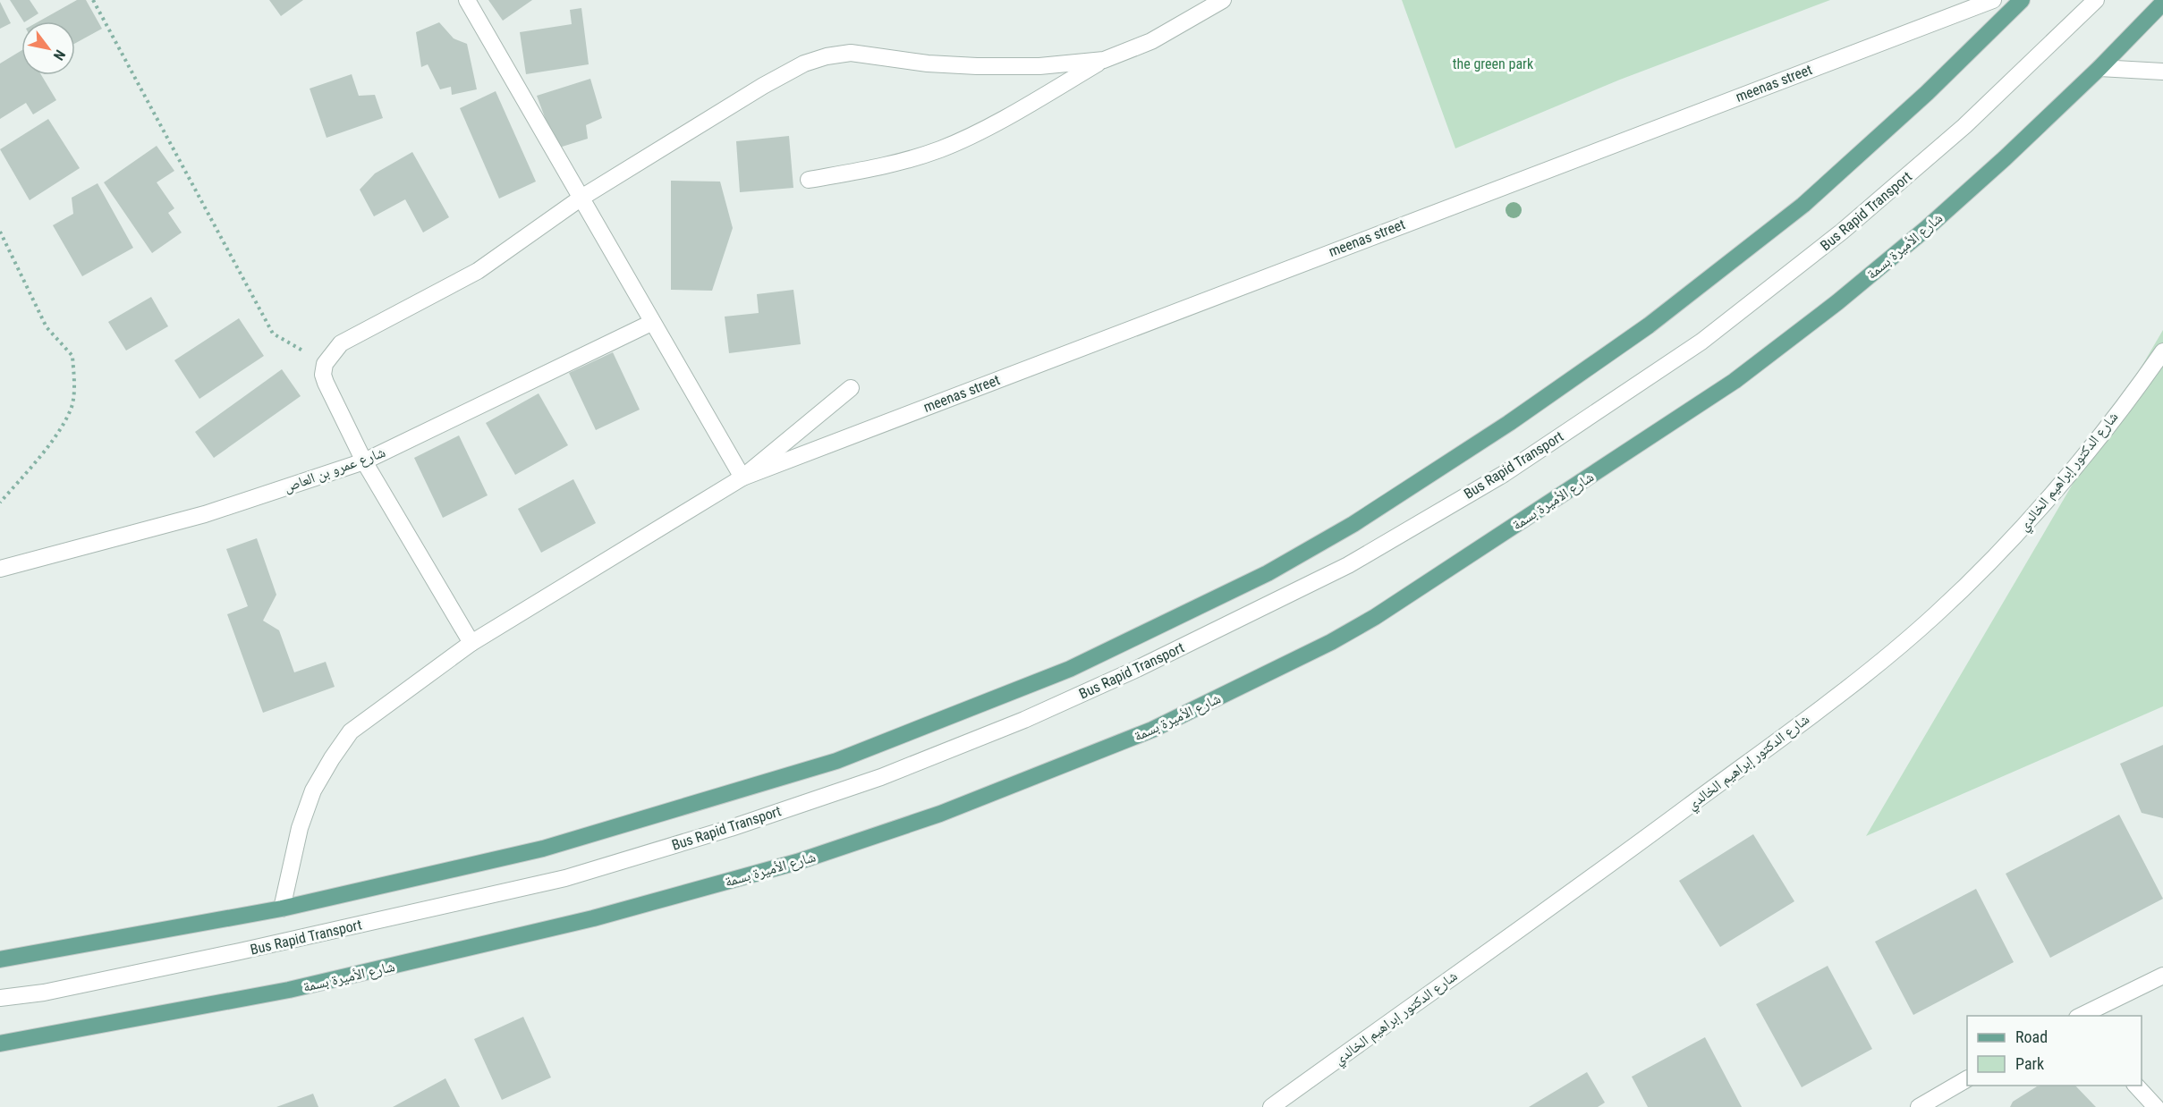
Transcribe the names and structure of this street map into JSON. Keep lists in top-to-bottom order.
{
  "streets": {
    "main road": ["شارع الأميرة بسمة"],
    "street": [
      "meenas street",
      "Bus Rapid Transport",
      "شارع عمرو بن العاص",
      "شارع الدكتور إبراهيم الخالدي"
    ]
  },
  "parks": ["the green park"],
  "legend": ["Road", "Park"],
  "north": "bottom right"
}
